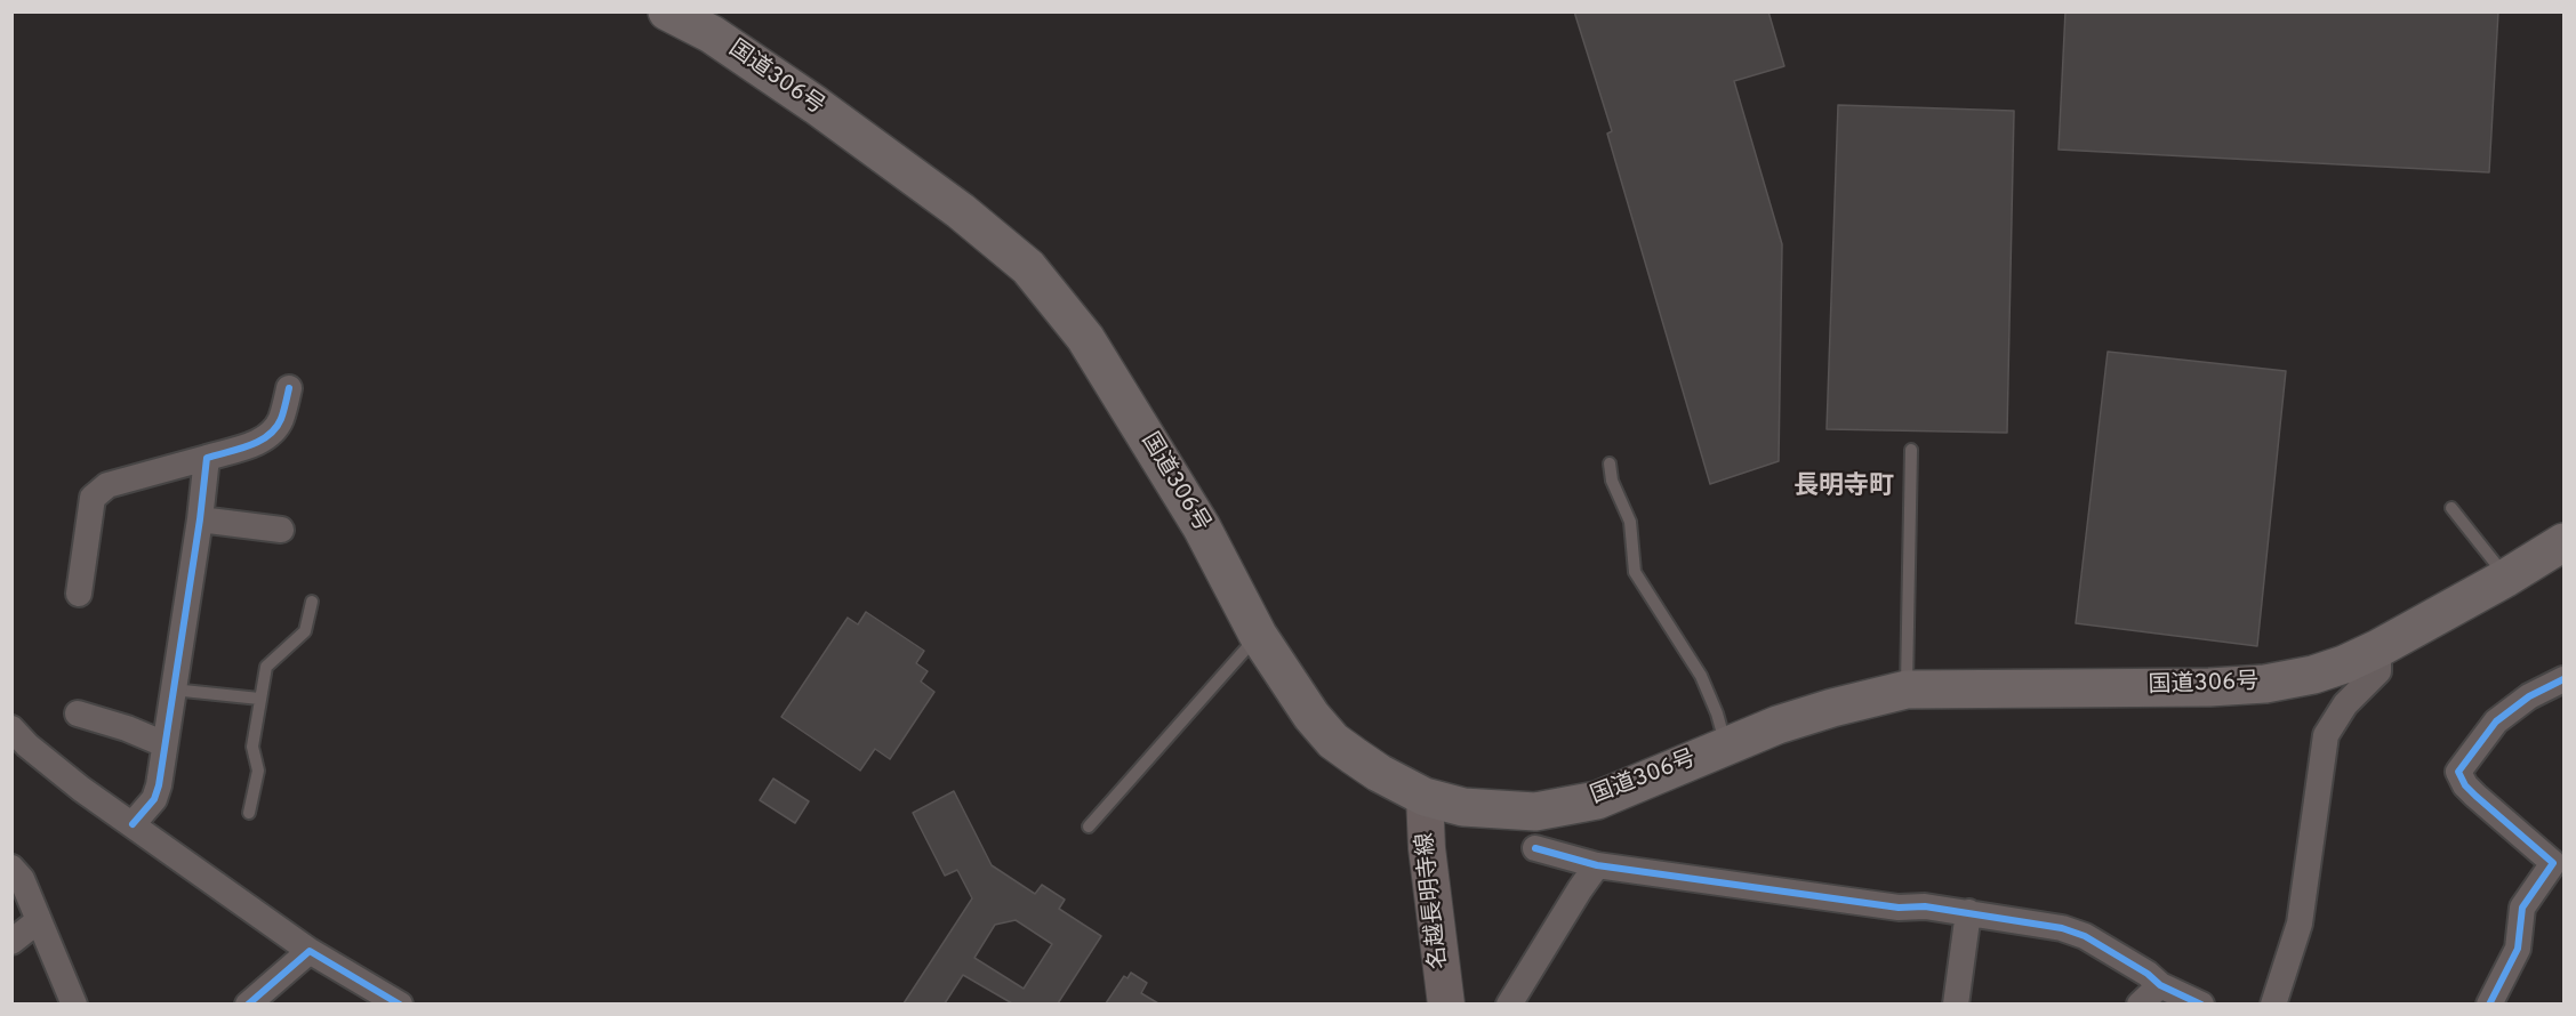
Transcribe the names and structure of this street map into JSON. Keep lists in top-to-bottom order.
{
  "streets": {
    "highway": ["国道306号"],
    "main road": ["名越長明寺線"]
  },
  "crossings": [
    ["国道306号", "名越長明寺線"]
  ],
  "districts": ["長明寺町"]
}
